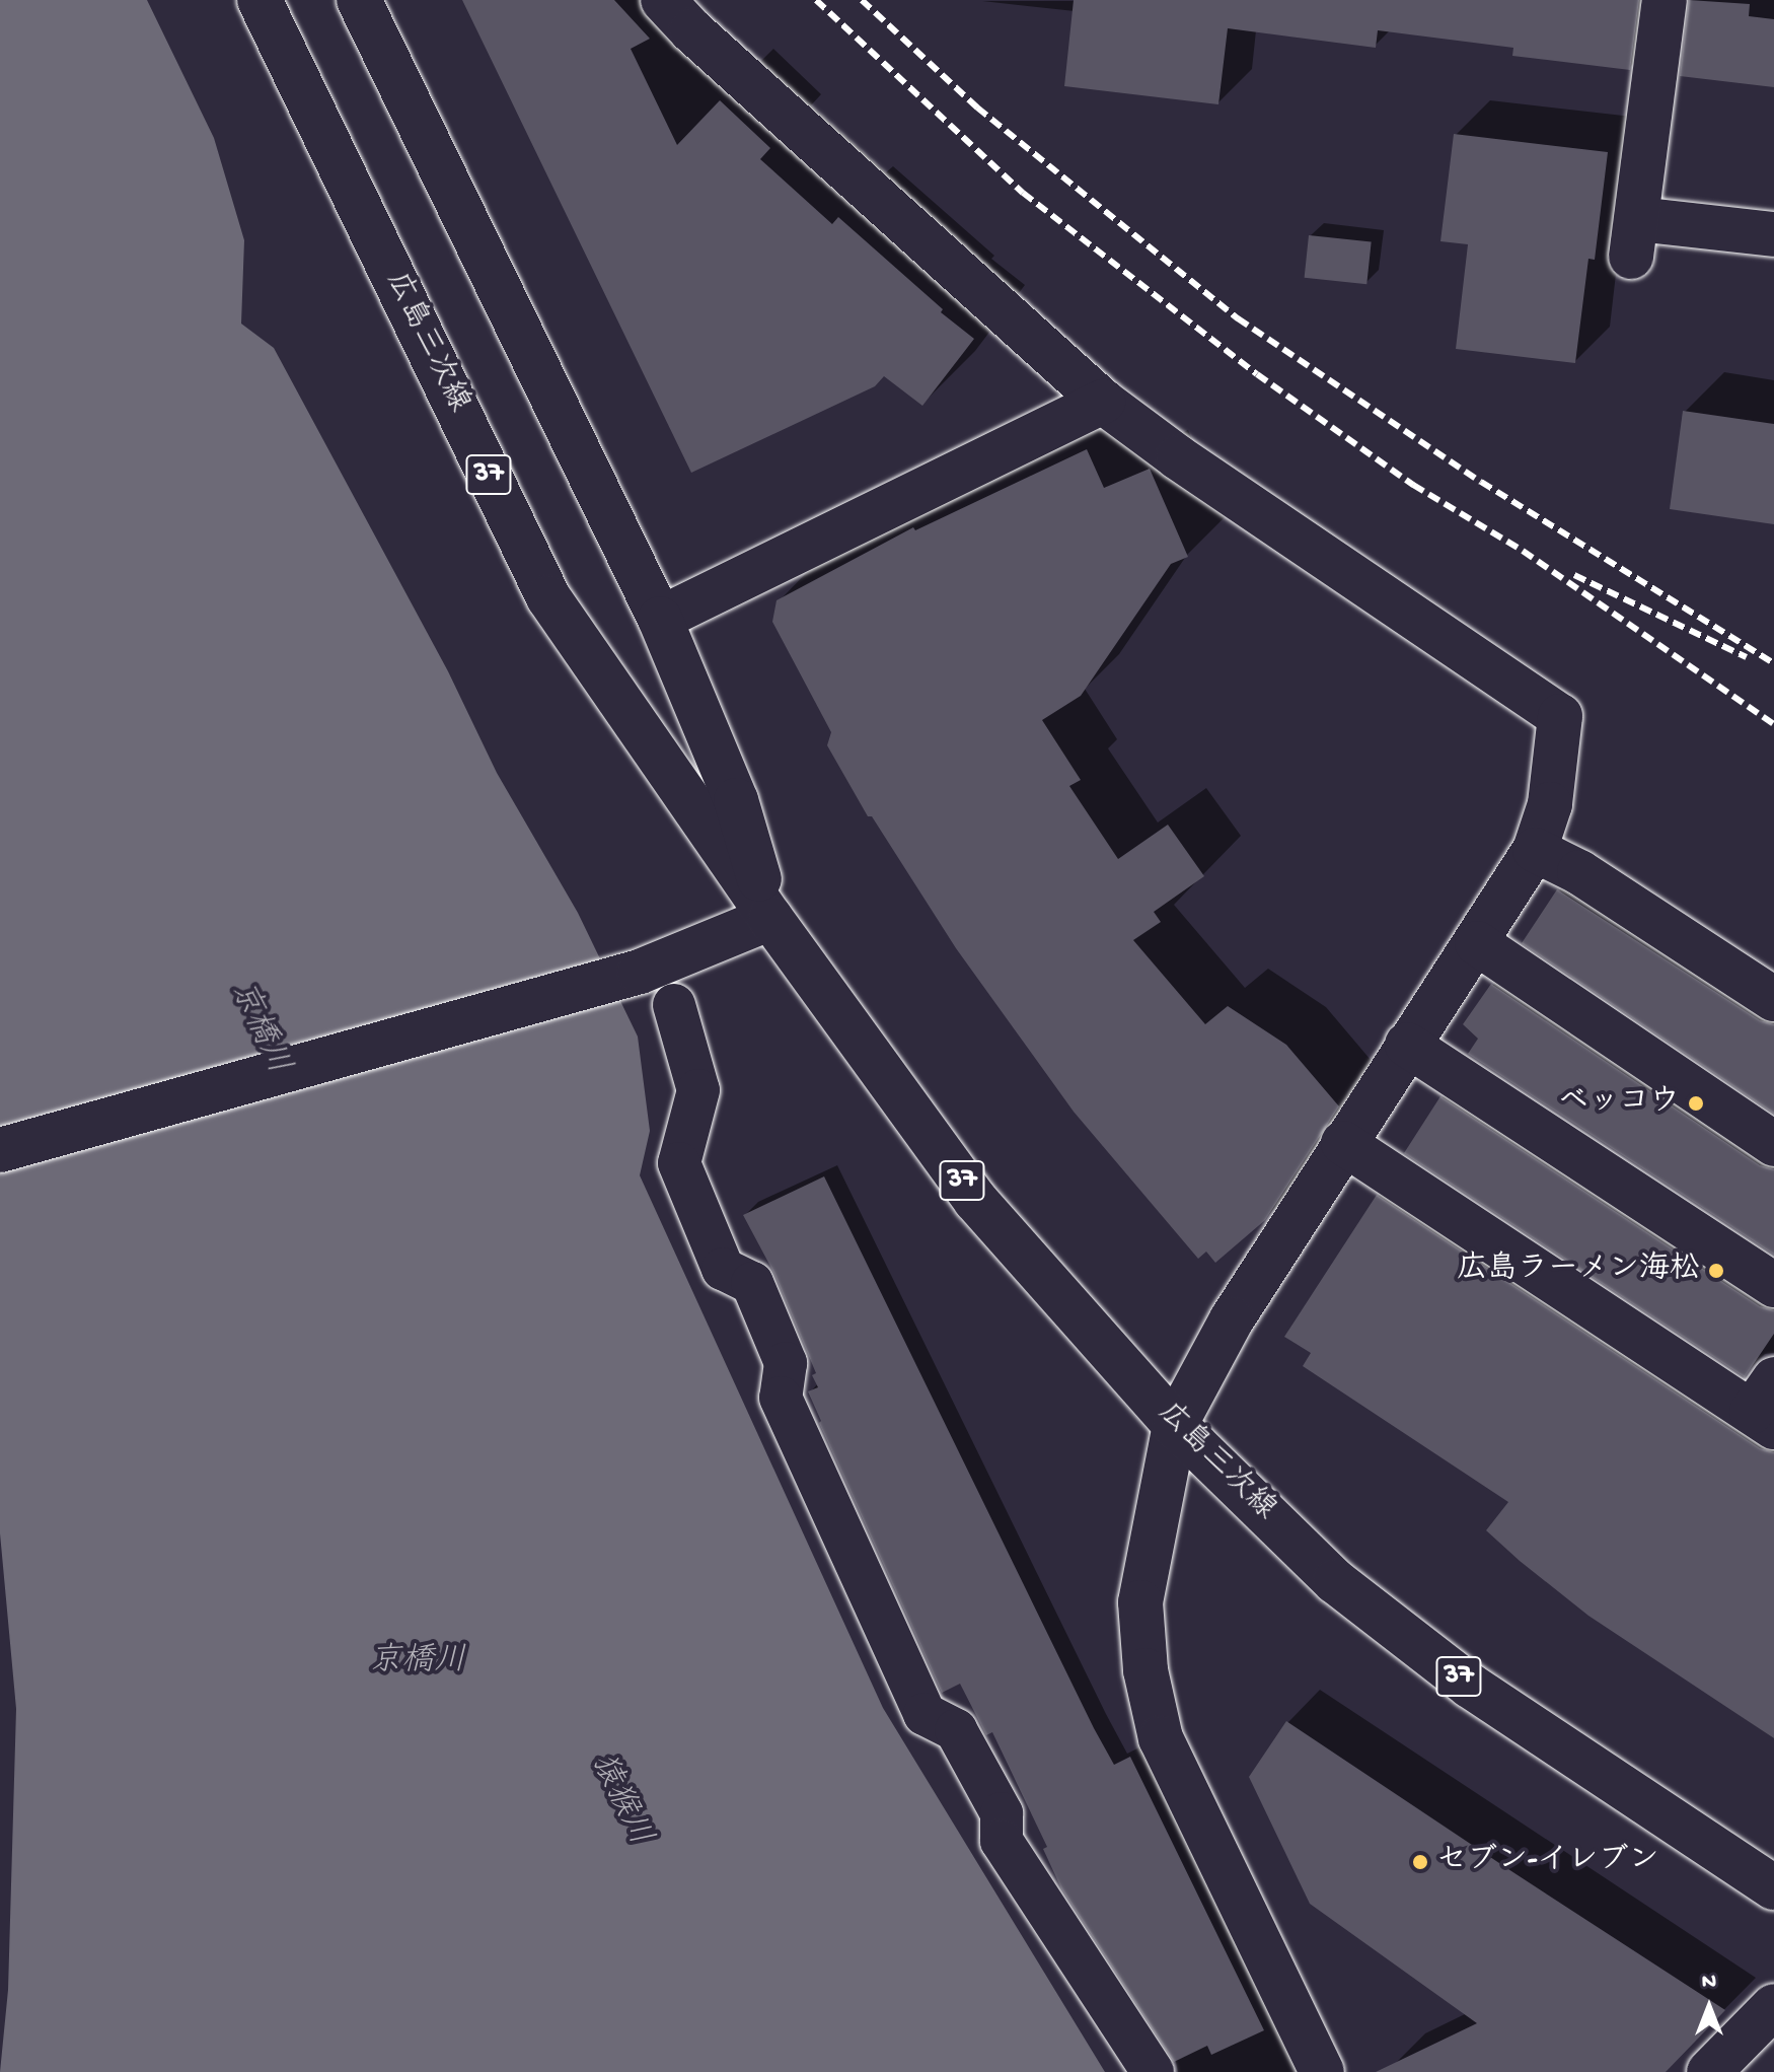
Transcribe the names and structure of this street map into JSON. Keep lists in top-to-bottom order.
{
  "streets": {
    "street": ["広島三次線", "37"]
  },
  "water": ["京橋川", "猿猴川"],
  "places": ["ベッコウ", "広島ラーメン海松", "セブン-イレブン"],
  "north": "top"
}
